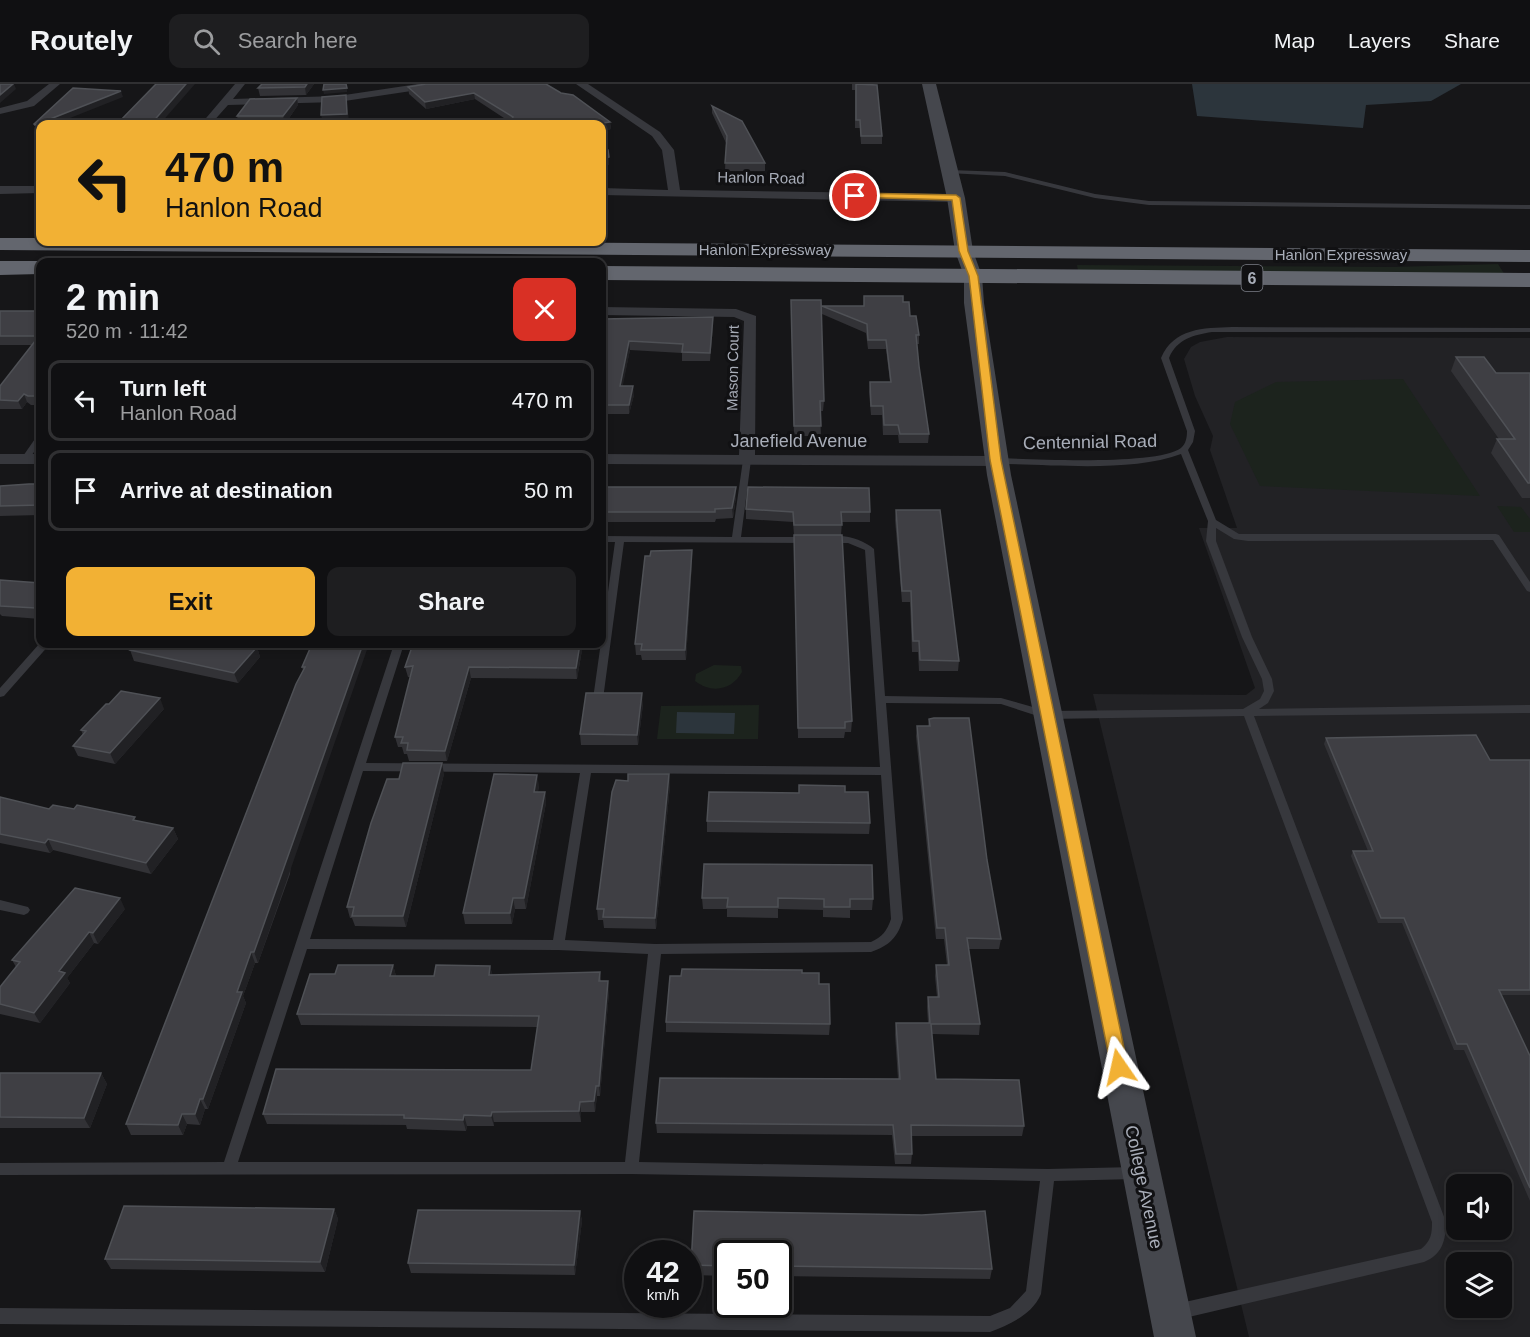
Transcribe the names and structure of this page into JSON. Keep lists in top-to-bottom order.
{
  "streets": {
    "highway": ["Hanlon Expressway", "6"],
    "main road": ["College Avenue"],
    "street": ["Hanlon Road", "Mason Court", "Janefield Avenue"],
    "lane": ["Centennial Road"]
  },
  "crossings": [
    ["Hanlon Road", "College Avenue"],
    ["Hanlon Expressway", "College Avenue"],
    ["Mason Court", "Janefield Avenue"],
    ["Janefield Avenue", "Centennial Road"],
    ["Janefield Avenue", "College Avenue"],
    ["Centennial Road", "College Avenue"]
  ],
  "page": {
    "header": "Routely",
    "search": "Search here",
    "nav": ["Map", "Layers", "Share"],
    "turn": ["470 m", "Hanlon Road"],
    "heading": ["2 min", "520 m · 11:42"],
    "list": [
      {
        "name": "Turn left",
        "note": "Hanlon Road",
        "value": "470 m"
      },
      {
        "name": "Arrive at destination",
        "value": "50 m"
      }
    ],
    "buttons": ["Exit", "Share"],
    "speed": "42 km/h",
    "limit": "50"
  }
}
